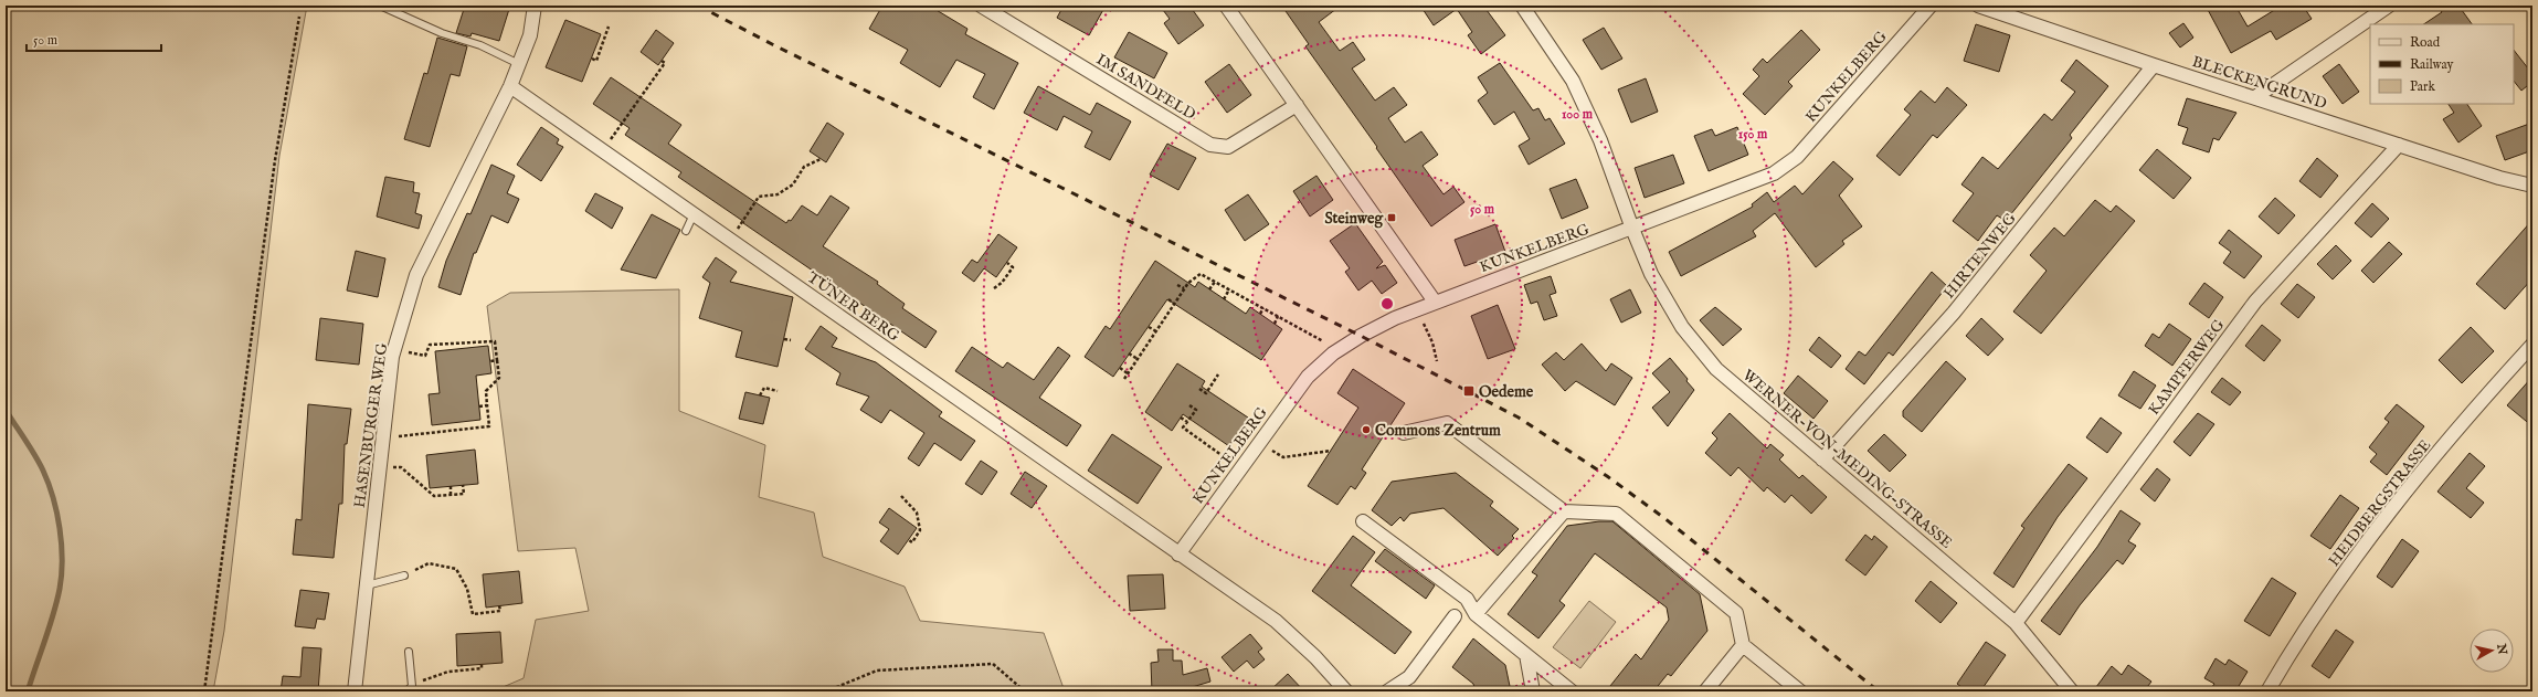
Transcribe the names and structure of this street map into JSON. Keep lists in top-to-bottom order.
{
  "streets": {
    "street": [
      "KUNKELBERG",
      "BLECKENGRUND",
      "IM SANDFELD",
      "HIRTENWEG",
      "TÜNER BERG",
      "KAMPFERWEG",
      "HASENBURGER WEG",
      "WERNER-VON-MEDING-STRASSE",
      "HEIDBERGSTRASSE"
    ]
  },
  "crossings": [
    ["KUNKELBERG", "TÜNER BERG"],
    ["KUNKELBERG", "WERNER-VON-MEDING-STRASSE"],
    ["BLECKENGRUND", "HIRTENWEG"],
    ["BLECKENGRUND", "KAMPFERWEG"],
    ["HIRTENWEG", "WERNER-VON-MEDING-STRASSE"],
    ["TÜNER BERG", "HASENBURGER WEG"],
    ["KAMPFERWEG", "WERNER-VON-MEDING-STRASSE"]
  ],
  "places": {
    "transit": ["Steinweg", "Oedeme"],
    "other": ["Commons Zentrum"]
  },
  "legend": ["Road", "Railway", "Park"],
  "scale_bar": "50 m",
  "north": "right",
  "rings": ["100 m", "150 m", "50 m"]
}
